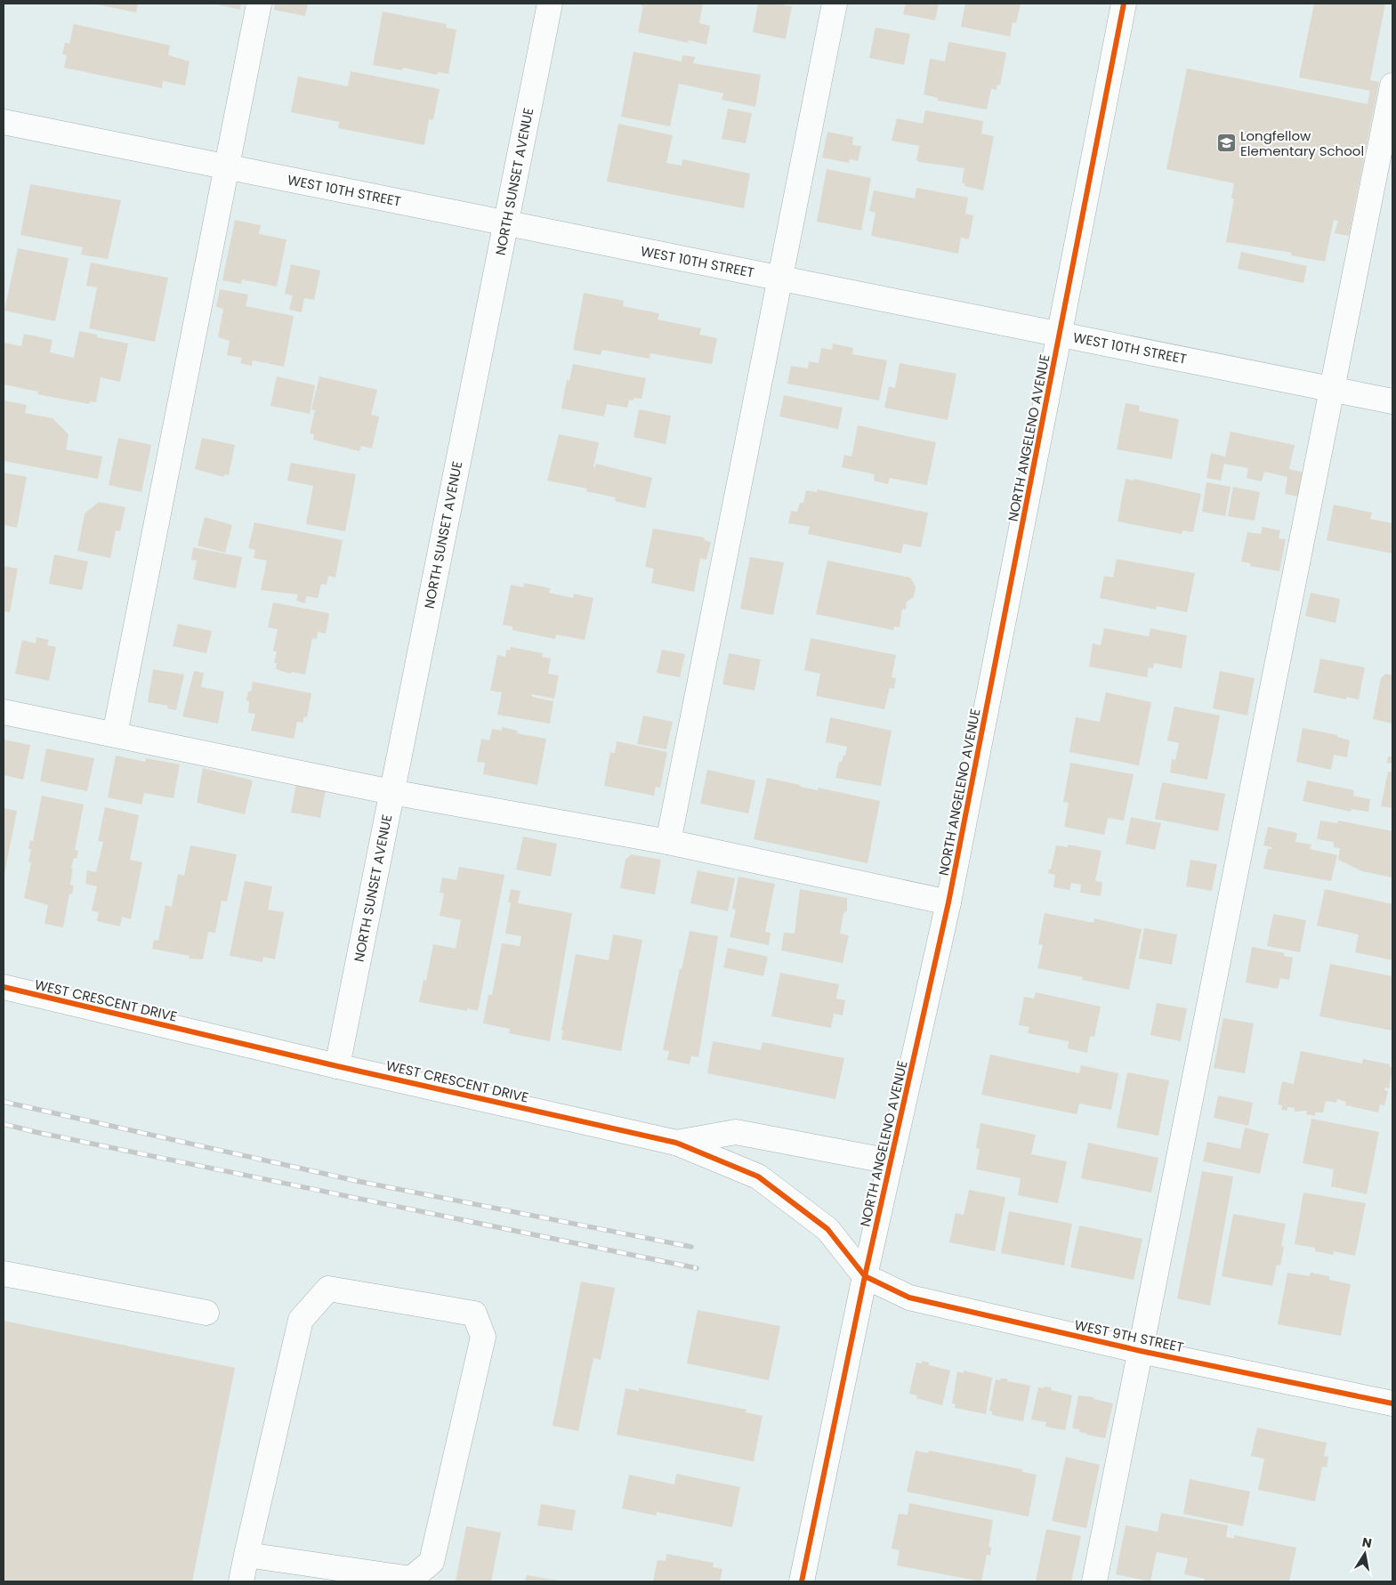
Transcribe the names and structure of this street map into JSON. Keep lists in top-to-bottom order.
{
  "streets": {
    "street": [
      "NORTH SUNSET AVENUE",
      "WEST 10TH STREET",
      "NORTH ANGELENO AVENUE",
      "WEST CRESCENT DRIVE",
      "WEST 9TH STREET"
    ]
  },
  "crossings": [
    ["NORTH SUNSET AVENUE", "WEST 10TH STREET"],
    ["NORTH SUNSET AVENUE", "WEST CRESCENT DRIVE"],
    ["WEST 10TH STREET", "NORTH ANGELENO AVENUE"],
    ["NORTH ANGELENO AVENUE", "WEST CRESCENT DRIVE"],
    ["NORTH ANGELENO AVENUE", "WEST 9TH STREET"],
    ["WEST CRESCENT DRIVE", "WEST 9TH STREET"]
  ],
  "places": {
    "school or university": ["Longfellow Elementary School"]
  },
  "north": "top"
}
